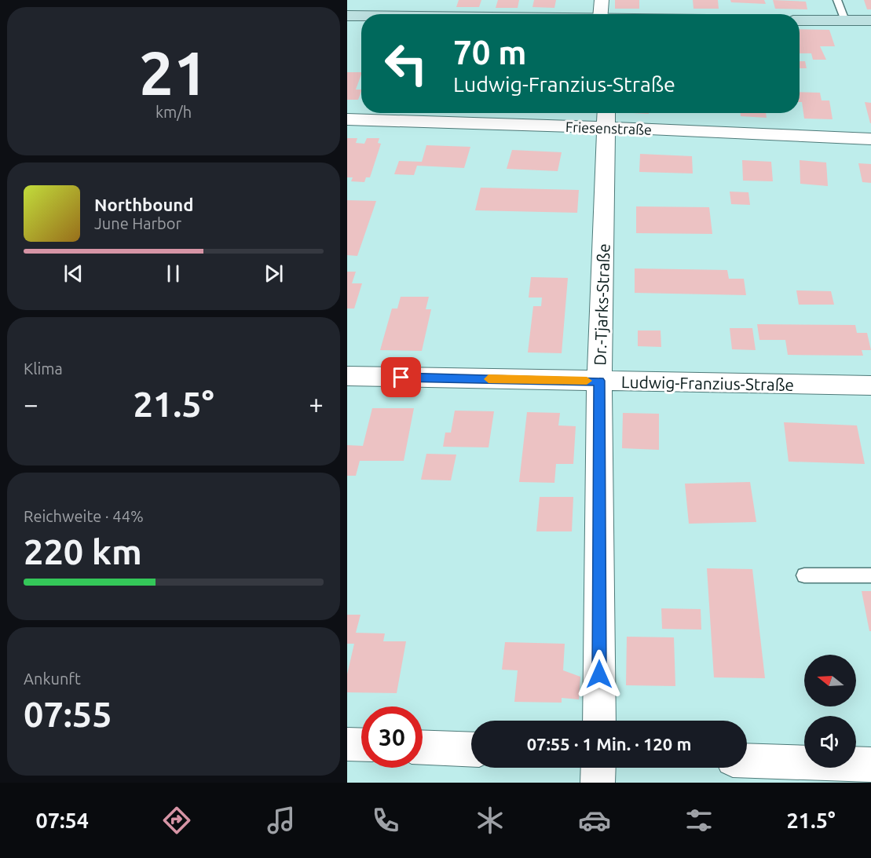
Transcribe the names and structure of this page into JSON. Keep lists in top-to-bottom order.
{
  "streets": {
    "street": ["Friesenstraße", "Dr.-Tjarks-Straße", "Ludwig-Franzius-Straße"]
  },
  "crossings": [
    ["Friesenstraße", "Dr.-Tjarks-Straße"],
    ["Dr.-Tjarks-Straße", "Ludwig-Franzius-Straße"]
  ],
  "north": "left",
  "page": {
    "tile": [
      ["21", "km/h"],
      "Klima",
      ["Reichweite · 44%", "220 km"],
      ["Ankunft", "07:55"]
    ],
    "turn": ["70 m", "Ludwig-Franzius-Straße"],
    "song": ["Northbound", "June Harbor"],
    "heat": ["−", "21.5°", "+"],
    "limit": "30",
    "trip": "07:55 · 1 Min. · 120 m",
    "tabs": ["07:54", "21.5°"]
  }
}
